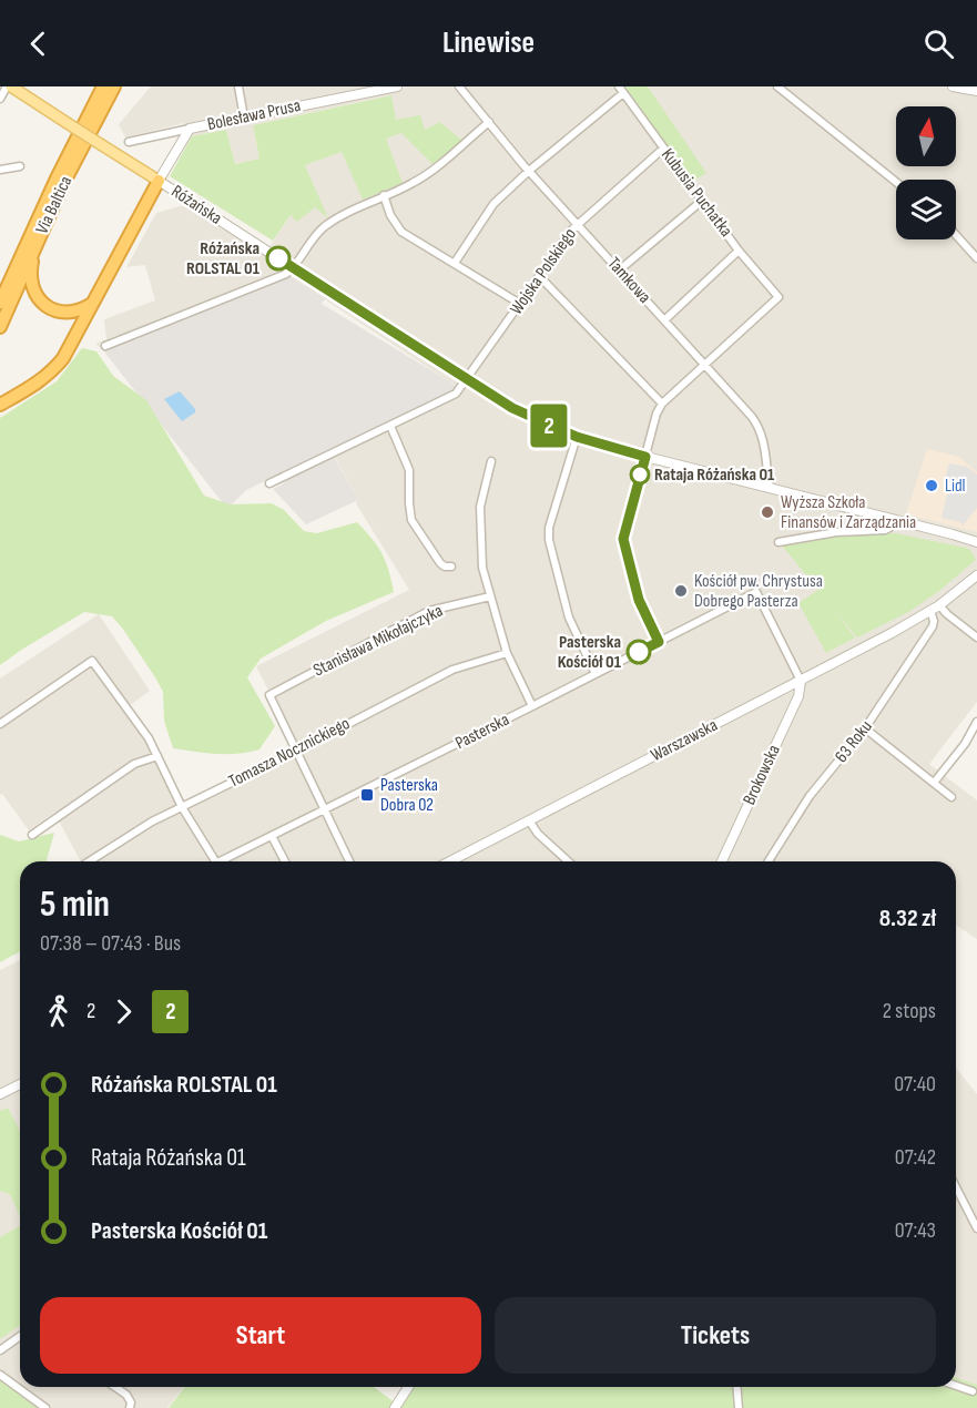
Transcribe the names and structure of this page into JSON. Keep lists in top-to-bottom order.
{
  "streets": {
    "highway": ["Via Baltica"],
    "main road": ["Różańska"],
    "street": [
      "Bolesława Prusa",
      "Kubusia Puchatka",
      "Wojska Polskiego",
      "Tamkowa",
      "Stanisława Mikołajczyka",
      "Pasterska",
      "Warszawska",
      "63 Roku",
      "Tomasza Nocznickiego",
      "Brokowska"
    ]
  },
  "crossings": [
    ["Bolesława Prusa", "Różańska"],
    ["Kubusia Puchatka", "Wojska Polskiego"],
    ["Kubusia Puchatka", "Tamkowa"],
    ["Różańska", "Wojska Polskiego"],
    ["Różańska", "Tamkowa"],
    ["Wojska Polskiego", "Tamkowa"],
    ["Stanisława Mikołajczyka", "Tomasza Nocznickiego"],
    ["Pasterska", "Warszawska"],
    ["Pasterska", "Brokowska"],
    ["Warszawska", "63 Roku"],
    ["Warszawska", "Brokowska"]
  ],
  "places": {
    "other": [
      "Różańska ROLSTAL 01",
      "Rataja Różańska 01",
      "Lidl",
      "Wyższa Szkoła Finansów i Zarządzania",
      "Kościół pw. Chrystusa Dobrego Pasterza",
      "Pasterska Kościół 01"
    ],
    "transit": ["Pasterska Dobra 02"]
  },
  "lines": ["bus line 2"],
  "north": "top",
  "page": {
    "header": "Linewise",
    "on_map": "2",
    "heading": ["5 min", "07:38 – 07:43 · Bus", "8.32 zł"],
    "legs": ["2", "2", "2 stops"],
    "list": [
      {
        "name": "Różańska ROLSTAL 01",
        "value": "07:40"
      },
      {
        "name": "Rataja Różańska 01",
        "value": "07:42"
      },
      {
        "name": "Pasterska Kościół 01",
        "value": "07:43"
      }
    ],
    "buttons": ["Start", "Tickets"]
  }
}
